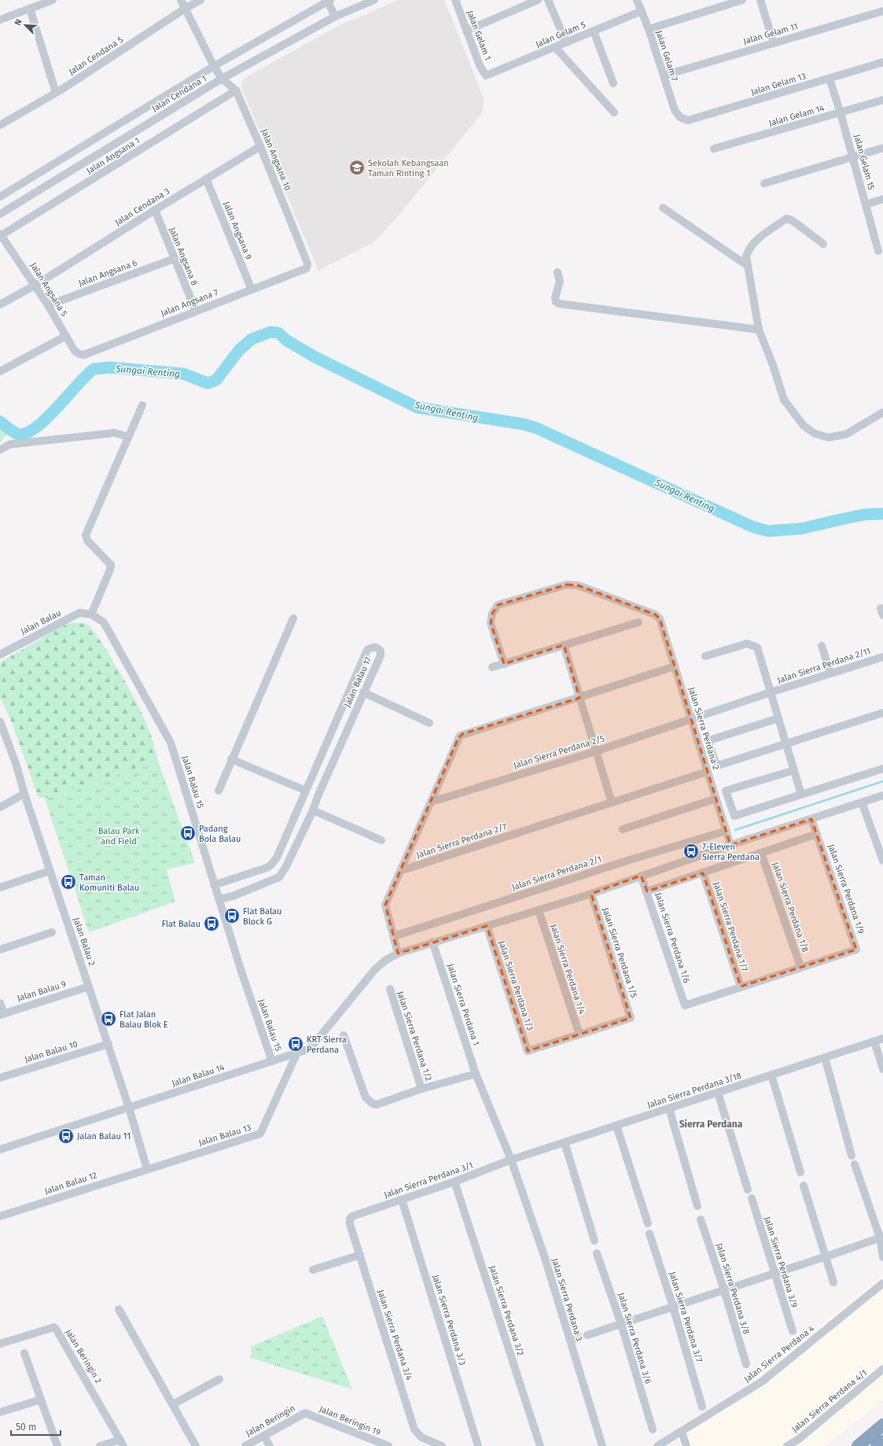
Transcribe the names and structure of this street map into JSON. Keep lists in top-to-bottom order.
{
  "streets": {
    "street": [
      "Jalan Gelam 11",
      "Jalan Gelam 5",
      "Jalan Gelam 1",
      "Jalan Cendana 5",
      "Jalan Gelam 7",
      "Jalan Gelam 13",
      "Jalan Cendana 1",
      "Jalan Gelam 14",
      "Jalan Angsana 1",
      "Jalan Angsana 10",
      "Jalan Gelam 15",
      "Jalan Cendana 3",
      "Jalan Angsana 9",
      "Jalan Angsana 8",
      "Jalan Angsana 6",
      "Jalan Angsana 5",
      "Jalan Angsana 7",
      "Jalan Balau",
      "Jalan Sierra Perdana 2/11",
      "Jalan Balau 17",
      "Jalan Sierra Perdana 2",
      "Jalan Sierra Perdana 2/5",
      "Jalan Balau 15",
      "Jalan Sierra Perdana 2/7",
      "Jalan Sierra Perdana 2/1",
      "Jalan Sierra Perdana 1/9",
      "Jalan Sierra Perdana 1/8",
      "Jalan Sierra Perdana 1/7",
      "Jalan Sierra Perdana 1/6",
      "Jalan Balau 2",
      "Jalan Sierra Perdana 1/5",
      "Jalan Sierra Perdana 1/4",
      "Jalan Sierra Perdana 1/3",
      "Jalan Balau 9",
      "Jalan Sierra Perdana 1",
      "Jalan Sierra Perdana 1/2",
      "Jalan Balau 10",
      "Jalan Balau 14",
      "Jalan Sierra Perdana 3/18",
      "Jalan Balau 13",
      "Jalan Sierra Perdana 3/1",
      "Jalan Balau 12",
      "Jalan Sierra Perdana 3/9",
      "Jalan Sierra Perdana 3/8",
      "Jalan Sierra Perdana 3",
      "Jalan Sierra Perdana 3/2",
      "Jalan Sierra Perdana 3/7",
      "Jalan Sierra Perdana 3/3",
      "Jalan Sierra Perdana 3/4",
      "Jalan Sierra Perdana 3/6",
      "Jalan Sierra Perdana 4",
      "Jalan Beringin 2",
      "Jalan Sierra Perdana 4/1",
      "Jalan Beringin",
      "Jalan Beringin 19"
    ]
  },
  "crossings": [
    ["Jalan Gelam 11", "Jalan Gelam 7"],
    ["Jalan Gelam 5", "Jalan Gelam 1"],
    ["Jalan Gelam 5", "Jalan Gelam 7"],
    ["Jalan Cendana 5", "Jalan Angsana 10"],
    ["Jalan Gelam 7", "Jalan Gelam 13"],
    ["Jalan Gelam 13", "Jalan Gelam 15"],
    ["Jalan Cendana 1", "Jalan Angsana 10"],
    ["Jalan Gelam 14", "Jalan Gelam 15"],
    ["Jalan Angsana 1", "Jalan Angsana 10"],
    ["Jalan Angsana 1", "Jalan Angsana 5"],
    ["Jalan Angsana 10", "Jalan Cendana 3"],
    ["Jalan Angsana 10", "Jalan Angsana 7"],
    ["Jalan Cendana 3", "Jalan Angsana 9"],
    ["Jalan Cendana 3", "Jalan Angsana 8"],
    ["Jalan Cendana 3", "Jalan Angsana 5"],
    ["Jalan Angsana 9", "Jalan Angsana 7"],
    ["Jalan Angsana 8", "Jalan Angsana 6"],
    ["Jalan Angsana 8", "Jalan Angsana 7"],
    ["Jalan Angsana 6", "Jalan Angsana 5"],
    ["Jalan Angsana 5", "Jalan Angsana 7"],
    ["Jalan Balau", "Jalan Balau 15"],
    ["Jalan Sierra Perdana 2/11", "Jalan Sierra Perdana 2"],
    ["Jalan Sierra Perdana 2/11", "Jalan Sierra Perdana 2/5"],
    ["Jalan Balau 17", "Jalan Balau 15"],
    ["Jalan Sierra Perdana 2", "Jalan Sierra Perdana 2/5"],
    ["Jalan Sierra Perdana 2", "Jalan Sierra Perdana 2/7"],
    ["Jalan Sierra Perdana 2", "Jalan Sierra Perdana 2/1"],
    ["Jalan Sierra Perdana 2", "Jalan Balau 14"],
    ["Jalan Balau 15", "Jalan Balau 14"],
    ["Jalan Sierra Perdana 1/9", "Jalan Sierra Perdana 1/8"],
    ["Jalan Sierra Perdana 1/9", "Jalan Balau 14"],
    ["Jalan Sierra Perdana 1/7", "Jalan Sierra Perdana 1/6"],
    ["Jalan Sierra Perdana 1/6", "Jalan Balau 14"],
    ["Jalan Balau 2", "Jalan Balau 9"],
    ["Jalan Balau 2", "Jalan Balau 10"],
    ["Jalan Balau 2", "Jalan Balau 14"],
    ["Jalan Balau 2", "Jalan Balau 13"],
    ["Jalan Balau 2", "Jalan Balau 12"],
    ["Jalan Sierra Perdana 1/5", "Jalan Sierra Perdana 1/4"],
    ["Jalan Sierra Perdana 1/5", "Jalan Sierra Perdana 1/3"],
    ["Jalan Sierra Perdana 1/5", "Jalan Balau 14"],
    ["Jalan Sierra Perdana 1/4", "Jalan Sierra Perdana 1/3"],
    ["Jalan Sierra Perdana 1/4", "Jalan Balau 14"],
    ["Jalan Sierra Perdana 1/3", "Jalan Balau 14"],
    ["Jalan Sierra Perdana 1", "Jalan Balau 14"],
    ["Jalan Sierra Perdana 1", "Jalan Sierra Perdana 3/18"],
    ["Jalan Sierra Perdana 1", "Jalan Sierra Perdana 3/1"],
    ["Jalan Sierra Perdana 1", "Jalan Sierra Perdana 3"],
    ["Jalan Balau 14", "Jalan Balau 13"],
    ["Jalan Sierra Perdana 3/18", "Jalan Sierra Perdana 3/1"],
    ["Jalan Sierra Perdana 3/18", "Jalan Sierra Perdana 3"],
    ["Jalan Balau 13", "Jalan Balau 12"],
    ["Jalan Sierra Perdana 3/1", "Jalan Sierra Perdana 3"],
    ["Jalan Sierra Perdana 3/1", "Jalan Sierra Perdana 3/2"],
    ["Jalan Sierra Perdana 3/1", "Jalan Sierra Perdana 3/3"],
    ["Jalan Sierra Perdana 3/1", "Jalan Sierra Perdana 3/4"],
    ["Jalan Beringin", "Jalan Beringin 19"]
  ],
  "districts": ["Sierra Perdana"],
  "water": ["Sungai Renting"],
  "parks": ["Balau Park and Field"],
  "places": {
    "school or university": ["Sekolah Kebangsaan Taman Rinting 1"],
    "bus stop": [
      "Padang Bola Balau",
      "7-Eleven Sierra Perdana",
      "Taman Komuniti Balau",
      "Flat Balau Block G",
      "Flat Balau",
      "Flat Jalan Balau Blok E",
      "KRT Sierra Perdana",
      "Jalan Balau 11"
    ]
  },
  "scale_bar": "50 m",
  "north": "top left"
}
